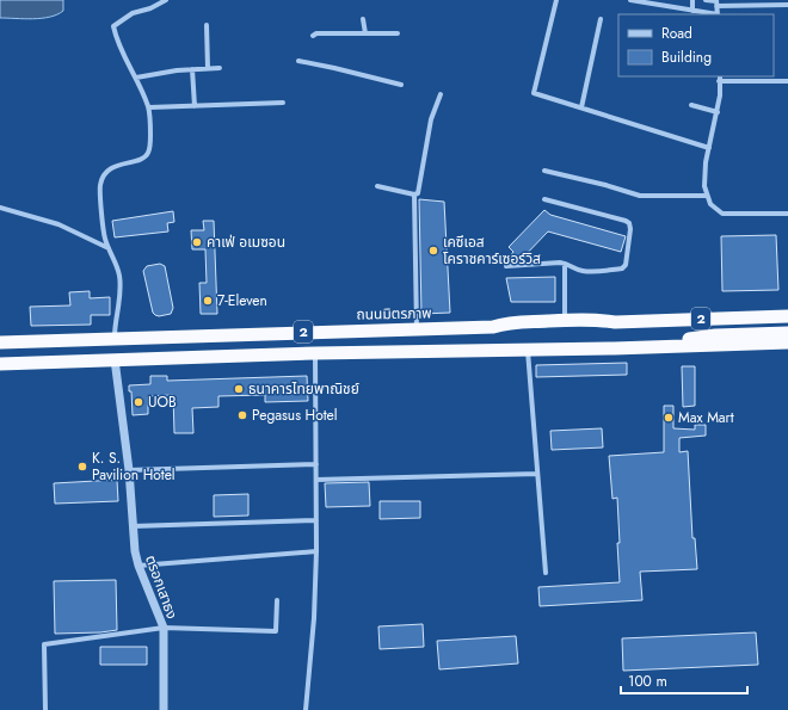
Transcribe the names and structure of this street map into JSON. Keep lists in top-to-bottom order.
{
  "streets": {
    "highway": ["ถนนมิตรภาพ", "2"],
    "street": ["ตรอกเสาธง"]
  },
  "crossings": [
    ["2", "ตรอกเสาธง"]
  ],
  "places": [
    "คาเฟ่ อเมซอน",
    "เคซีเอส โคราชคาร์เซอร์วิส",
    "7-Eleven",
    "ธนาคารไทยพาณิชย์",
    "UOB",
    "Pegasus Hotel",
    "Max Mart",
    "K. S. Pavilion Hotel"
  ],
  "legend": ["Road", "Building"],
  "scale_bar": "100 m"
}
